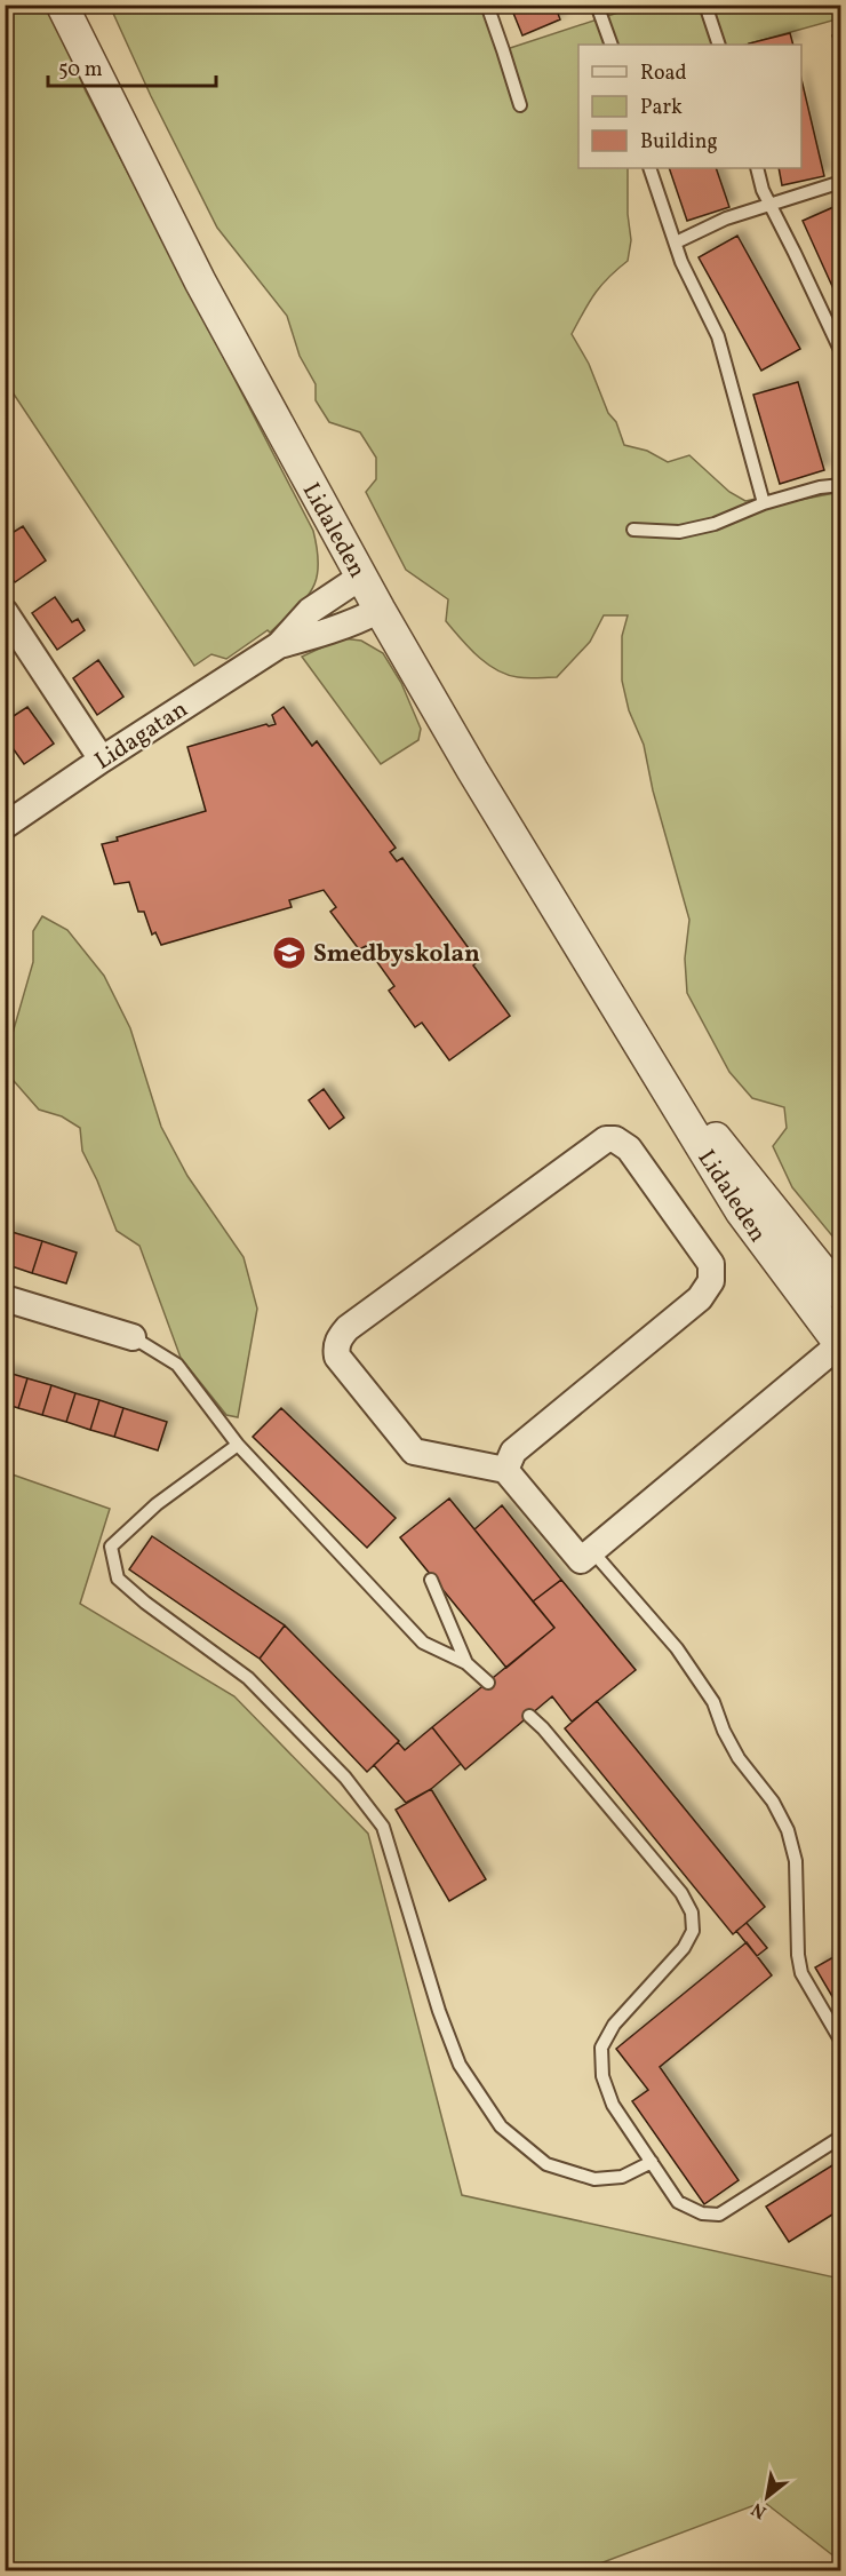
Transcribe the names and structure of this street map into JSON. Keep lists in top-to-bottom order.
{
  "streets": {
    "street": ["Lidaleden", "Lidagatan"]
  },
  "crossings": [
    ["Lidaleden", "Lidagatan"]
  ],
  "places": {
    "school or university": ["Smedbyskolan"]
  },
  "legend": ["Road", "Park", "Building"],
  "scale_bar": "50 m",
  "north": "bottom left"
}
